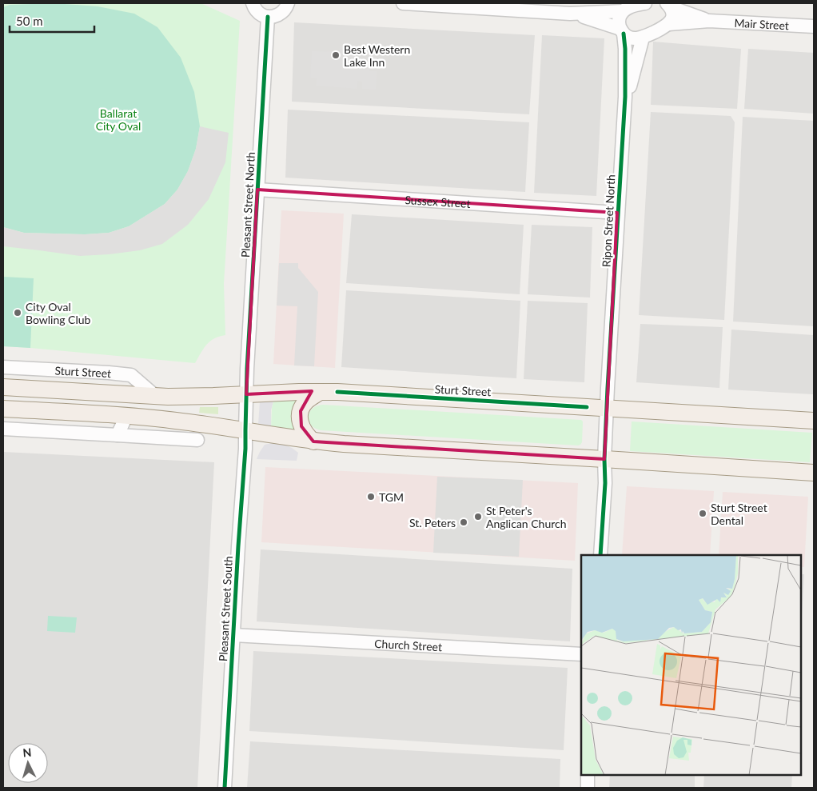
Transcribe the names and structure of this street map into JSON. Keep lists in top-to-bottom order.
{
  "streets": {
    "main road": ["Sturt Street"],
    "street": [
      "Mair Street",
      "Sussex Street",
      "Pleasant Street North",
      "Ripon Street North",
      "Pleasant Street South",
      "Church Street"
    ]
  },
  "crossings": [
    ["Sussex Street", "Pleasant Street North"],
    ["Sussex Street", "Ripon Street North"],
    ["Pleasant Street North", "Sturt Street"],
    ["Pleasant Street North", "Pleasant Street South"],
    ["Ripon Street North", "Sturt Street"],
    ["Pleasant Street South", "Church Street"]
  ],
  "parks": ["Ballarat City Oval"],
  "places": [
    "Best Western Lake Inn",
    "City Oval Bowling Club",
    "TGM",
    "Sturt Street Dental",
    "St Peter's Anglican Church",
    "St. Peters"
  ],
  "scale_bar": "50 m",
  "north": "top"
}
